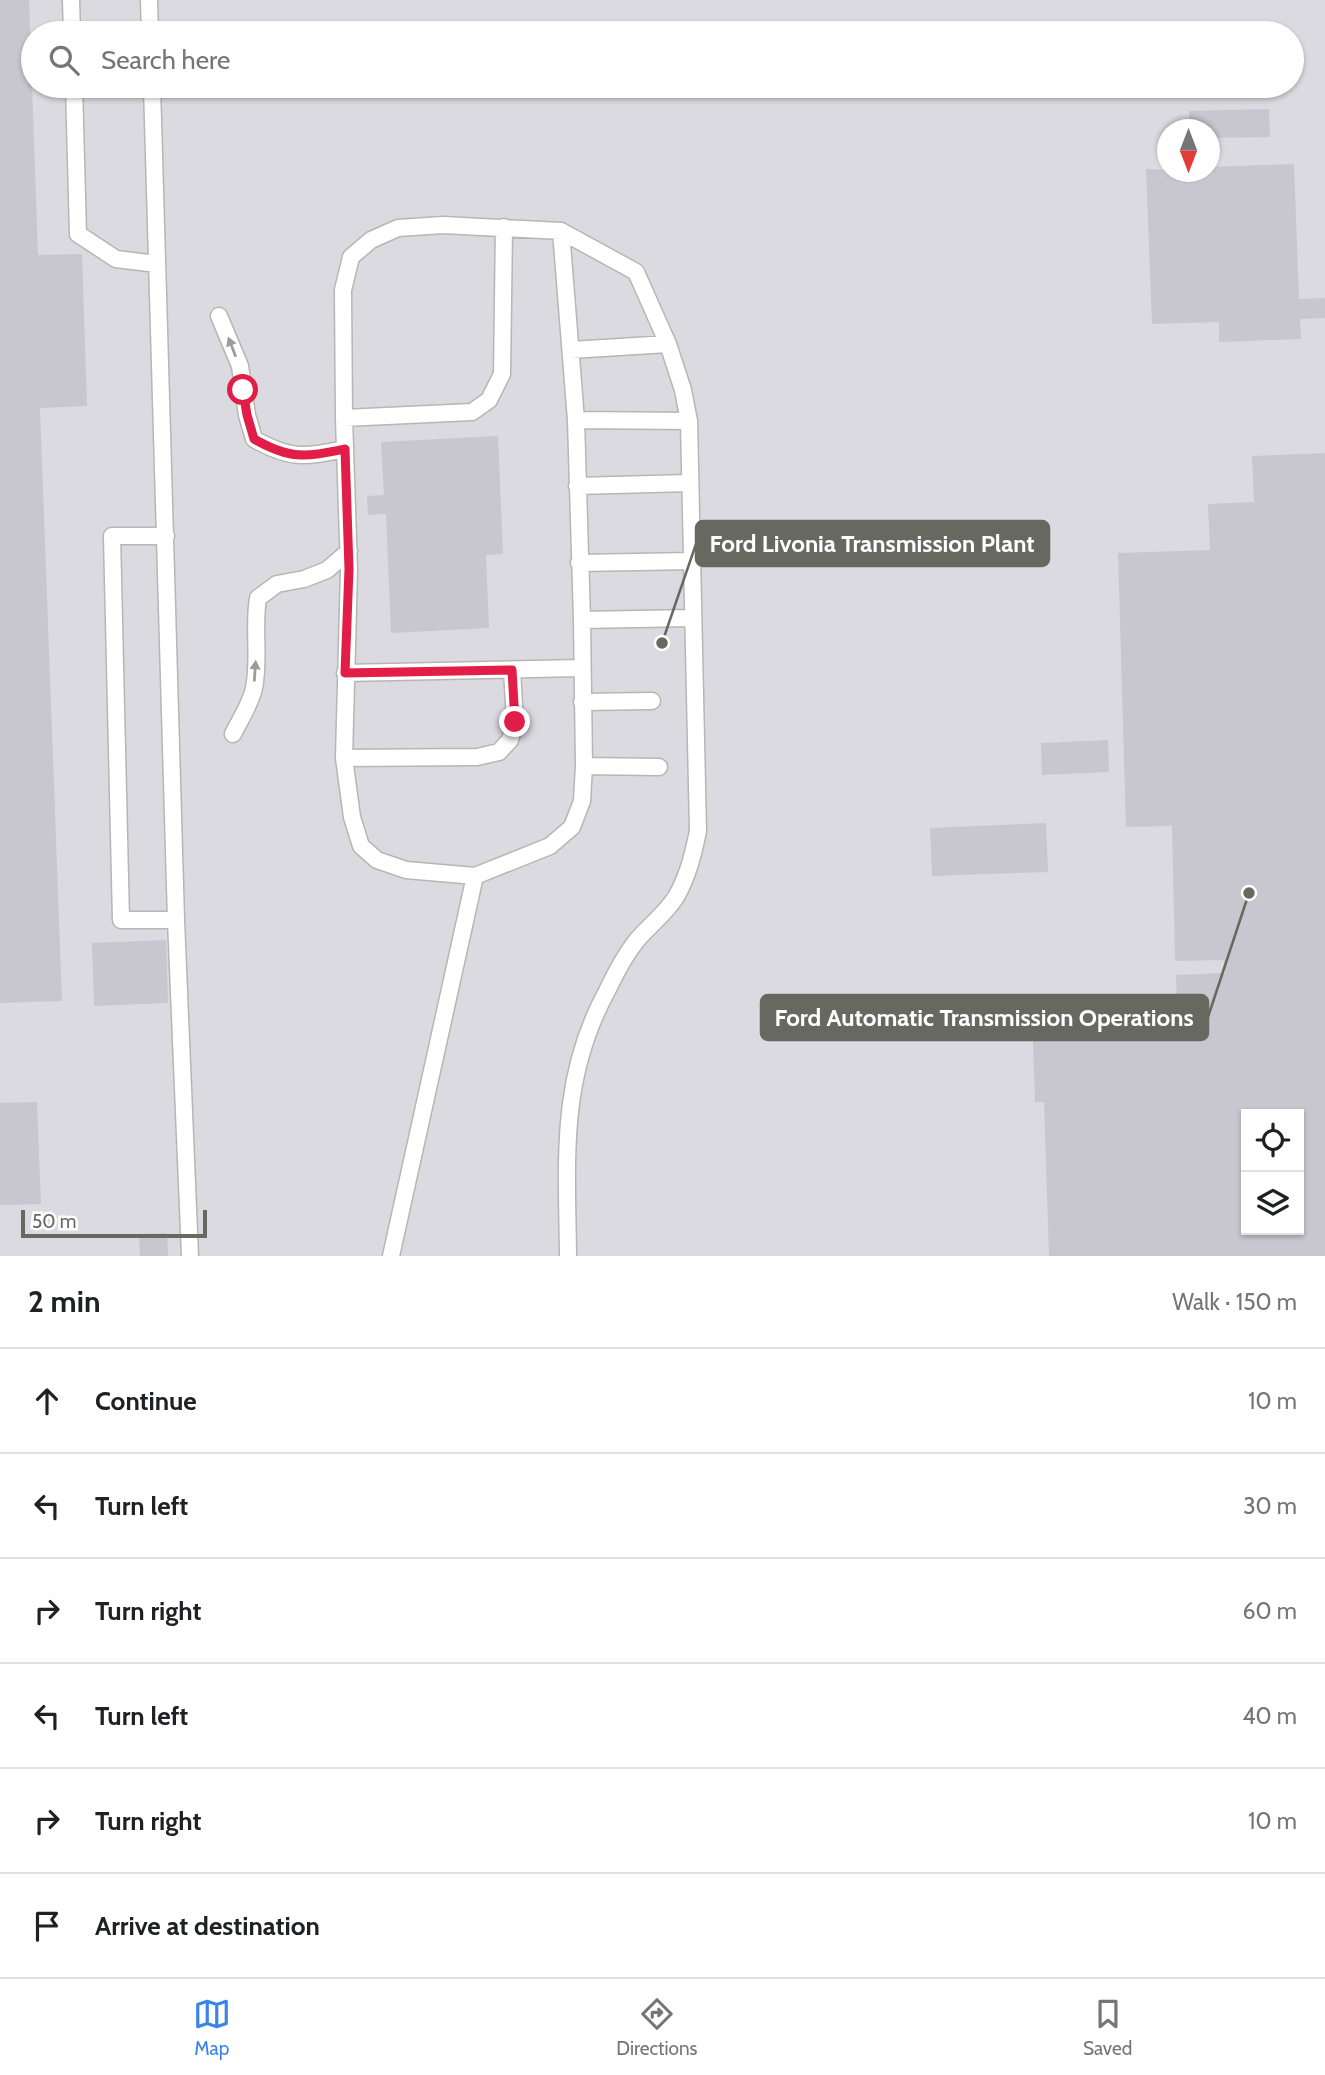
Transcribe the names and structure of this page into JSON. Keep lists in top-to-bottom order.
{
  "places": ["Ford Livonia Transmission Plant", "Ford Automatic Transmission Operations"],
  "scale_bar": "50 m",
  "north": "bottom",
  "page": {
    "search": "Search here",
    "scale": "50 m",
    "heading": ["2 min", "Walk · 150 m"],
    "list": [
      ["Continue", "10 m"],
      ["Turn left", "30 m"],
      ["Turn right", "60 m"],
      ["Turn left", "40 m"],
      ["Turn right", "10 m"],
      "Arrive at destination"
    ],
    "nav": ["Map", "Directions", "Saved"]
  }
}
